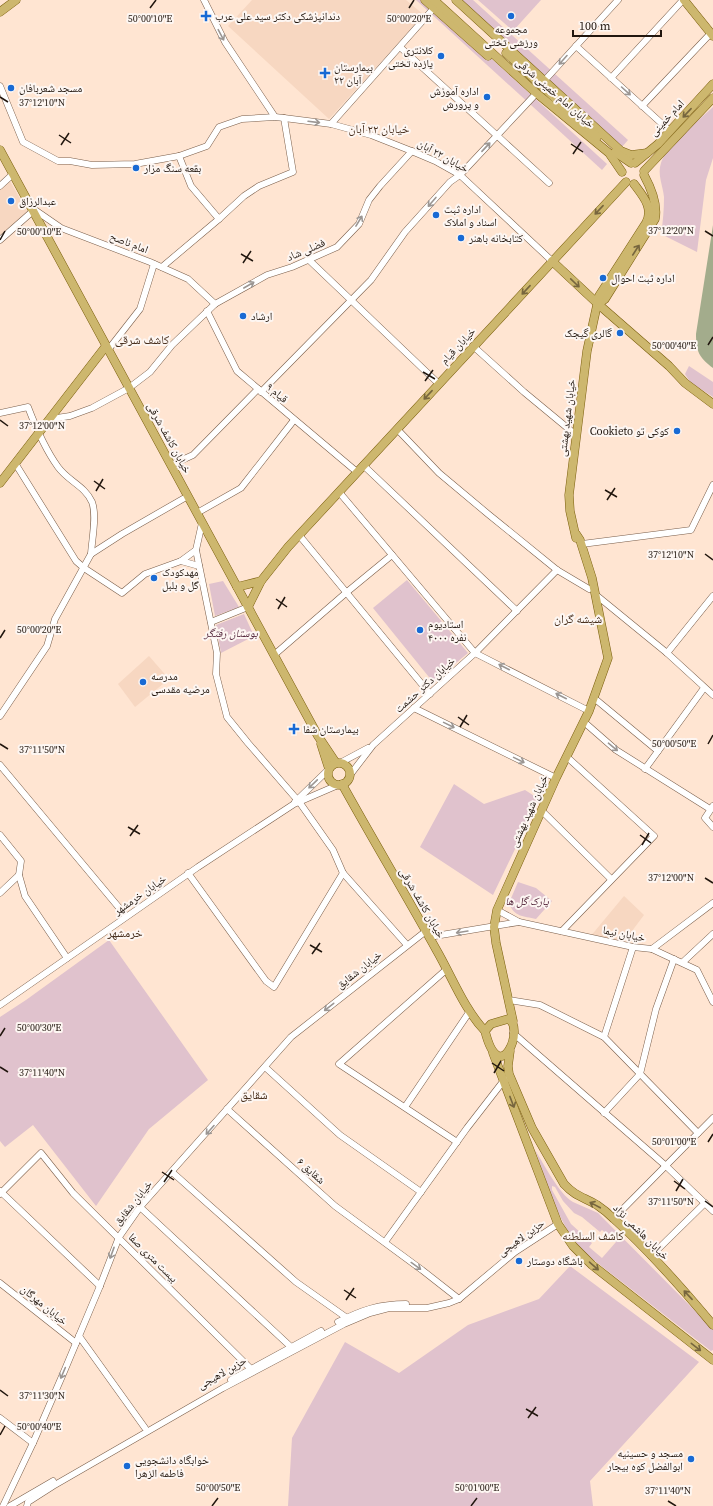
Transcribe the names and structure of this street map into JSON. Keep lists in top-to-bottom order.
{
  "streets": {
    "main road": [
      "خیابان امام خمینی شرقی",
      "امام خمینی",
      "خیابان ۲۲ آبان",
      "خیابان قیام",
      "خیابان شهید بهشتی",
      "خیابان کاشف شرقی",
      "خیابان هاشمی نژاد"
    ],
    "street": [
      "امام ناصح",
      "فضلی شاد",
      "قیام ۹",
      "خیابان دکتر حشمت",
      "خیابان خرمشهر",
      "خیابان نیما",
      "خیابان شقایق",
      "شقایق ۶",
      "حزین لاهیجی",
      "بیست متری صفا",
      "خیابان مهرگان"
    ]
  },
  "crossings": [
    ["خیابان امام خمینی شرقی", "امام خمینی"],
    ["خیابان امام خمینی شرقی", "خیابان قیام"],
    ["خیابان امام خمینی شرقی", "خیابان شهید بهشتی"],
    ["امام خمینی", "خیابان قیام"],
    ["امام خمینی", "خیابان شهید بهشتی"],
    ["خیابان ۲۲ آبان", "فضلی شاد"],
    ["خیابان ۲۲ آبان", "خیابان قیام"],
    ["خیابان ۲۲ آبان", "خیابان شهید بهشتی"],
    ["امام ناصح", "فضلی شاد"],
    ["امام ناصح", "خیابان کاشف شرقی"],
    ["فضلی شاد", "قیام ۹"],
    ["فضلی شاد", "خیابان کاشف شرقی"],
    ["خیابان قیام", "قیام ۹"],
    ["خیابان قیام", "خیابان شهید بهشتی"],
    ["خیابان قیام", "خیابان کاشف شرقی"],
    ["خیابان شهید بهشتی", "خیابان کاشف شرقی"],
    ["خیابان شهید بهشتی", "خیابان نیما"],
    ["خیابان شهید بهشتی", "خیابان هاشمی نژاد"],
    ["خیابان کاشف شرقی", "خیابان نیما"],
    ["خیابان کاشف شرقی", "خیابان شقایق"],
    ["خیابان کاشف شرقی", "خیابان هاشمی نژاد"],
    ["خیابان نیما", "خیابان شقایق"],
    ["خیابان شقایق", "شقایق ۶"],
    ["خیابان شقایق", "بیست متری صفا"],
    ["خیابان شقایق", "خیابان مهرگان"],
    ["شقایق ۶", "حزین لاهیجی"],
    ["حزین لاهیجی", "بیست متری صفا"]
  ],
  "one_way": ["خیابان قیام", "خیابان شقایق"],
  "districts": [
    "خیابان ۲۲ آبان",
    "کاشف شرقی",
    "شیشه گران",
    "خرمشهر",
    "شقایق",
    "کاشف السلطنه"
  ],
  "parks": ["بوستان رفتگر", "پارک گل ها"],
  "places": {
    "health": ["دندانپزشکی دکتر سید علی عرب", "بیمارستان ۲۲ آبان", "بیمارستان شفا"],
    "other": [
      "مجموعه ورزشی تختی",
      "کلانتری یازده تختی",
      "مسجد شعربافان",
      "اداره آموزش و پرورش",
      "بقعه سنگ مزار",
      "عبدالرزاق",
      "اداره ثبت اسناد و املاک",
      "کتابخانه باهنر",
      "اداره ثبت احوال",
      "ارشاد",
      "گالری گیجک",
      "Cookieto کوکی تو",
      "مهدکودک گل و بلبل",
      "استادیوم ۴۰۰۰ نفره",
      "مدرسه مرضیه مقدسی",
      "باشگاه دوستار",
      "مسجد و حسینیه ابوالفضل کوه بیجار",
      "خوابگاه دانشجویی فاطمه الزهرا"
    ]
  },
  "scale_bar": "100 m",
  "coordinates": [
    "50°00'10\"E",
    "50°00'20\"E",
    "37°12'10\"N",
    "37°12'20\"N",
    "50°00'40\"E",
    "37°12'00\"N",
    "50°00'50\"E",
    "37°11'50\"N",
    "50°00'30\"E",
    "37°11'40\"N",
    "50°01'00\"E",
    "37°11'30\"N"
  ]
}
